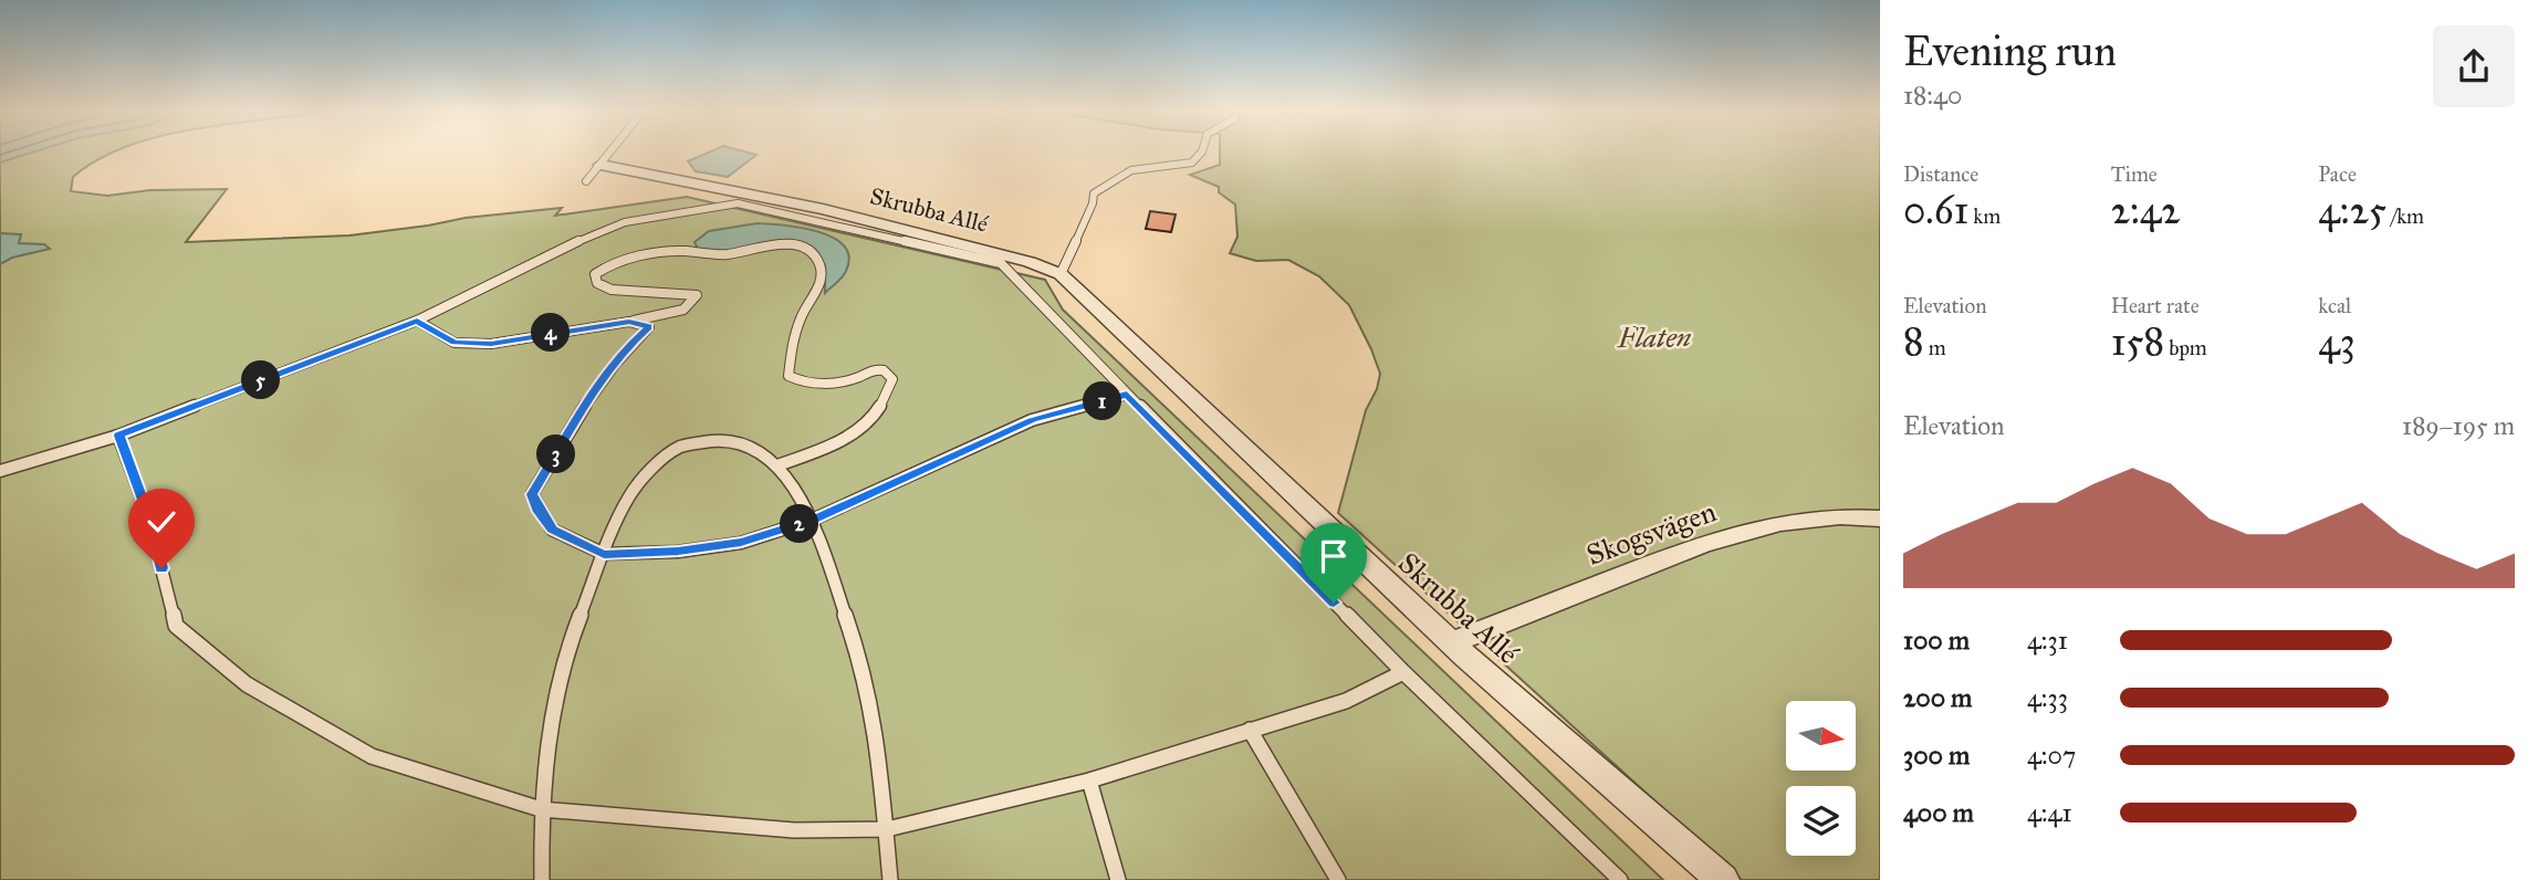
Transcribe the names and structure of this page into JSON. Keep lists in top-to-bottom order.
{
  "streets": {
    "street": ["Skrubba Allé", "Skogsvägen"]
  },
  "crossings": [
    ["Skrubba Allé", "Skogsvägen"]
  ],
  "parks": ["Flaten"],
  "north": "right",
  "page": {
    "heading": ["Evening run", "18:40"],
    "stats": [
      ["Distance", "0.61 km"],
      ["Time", "2:42"],
      ["Pace", "4:25 /km"],
      ["Elevation", "8 m"],
      ["Heart rate", "158 bpm"],
      ["kcal", "43"]
    ],
    "pins": [
      "4",
      "5",
      "1",
      "3",
      "2"
    ],
    "chart": ["Elevation", "189–195 m"],
    "list": [
      {
        "name": "100 m",
        "note": "4:31"
      },
      {
        "name": "200 m",
        "note": "4:33"
      },
      {
        "name": "300 m",
        "note": "4:07"
      },
      {
        "name": "400 m",
        "note": "4:41"
      }
    ]
  }
}
